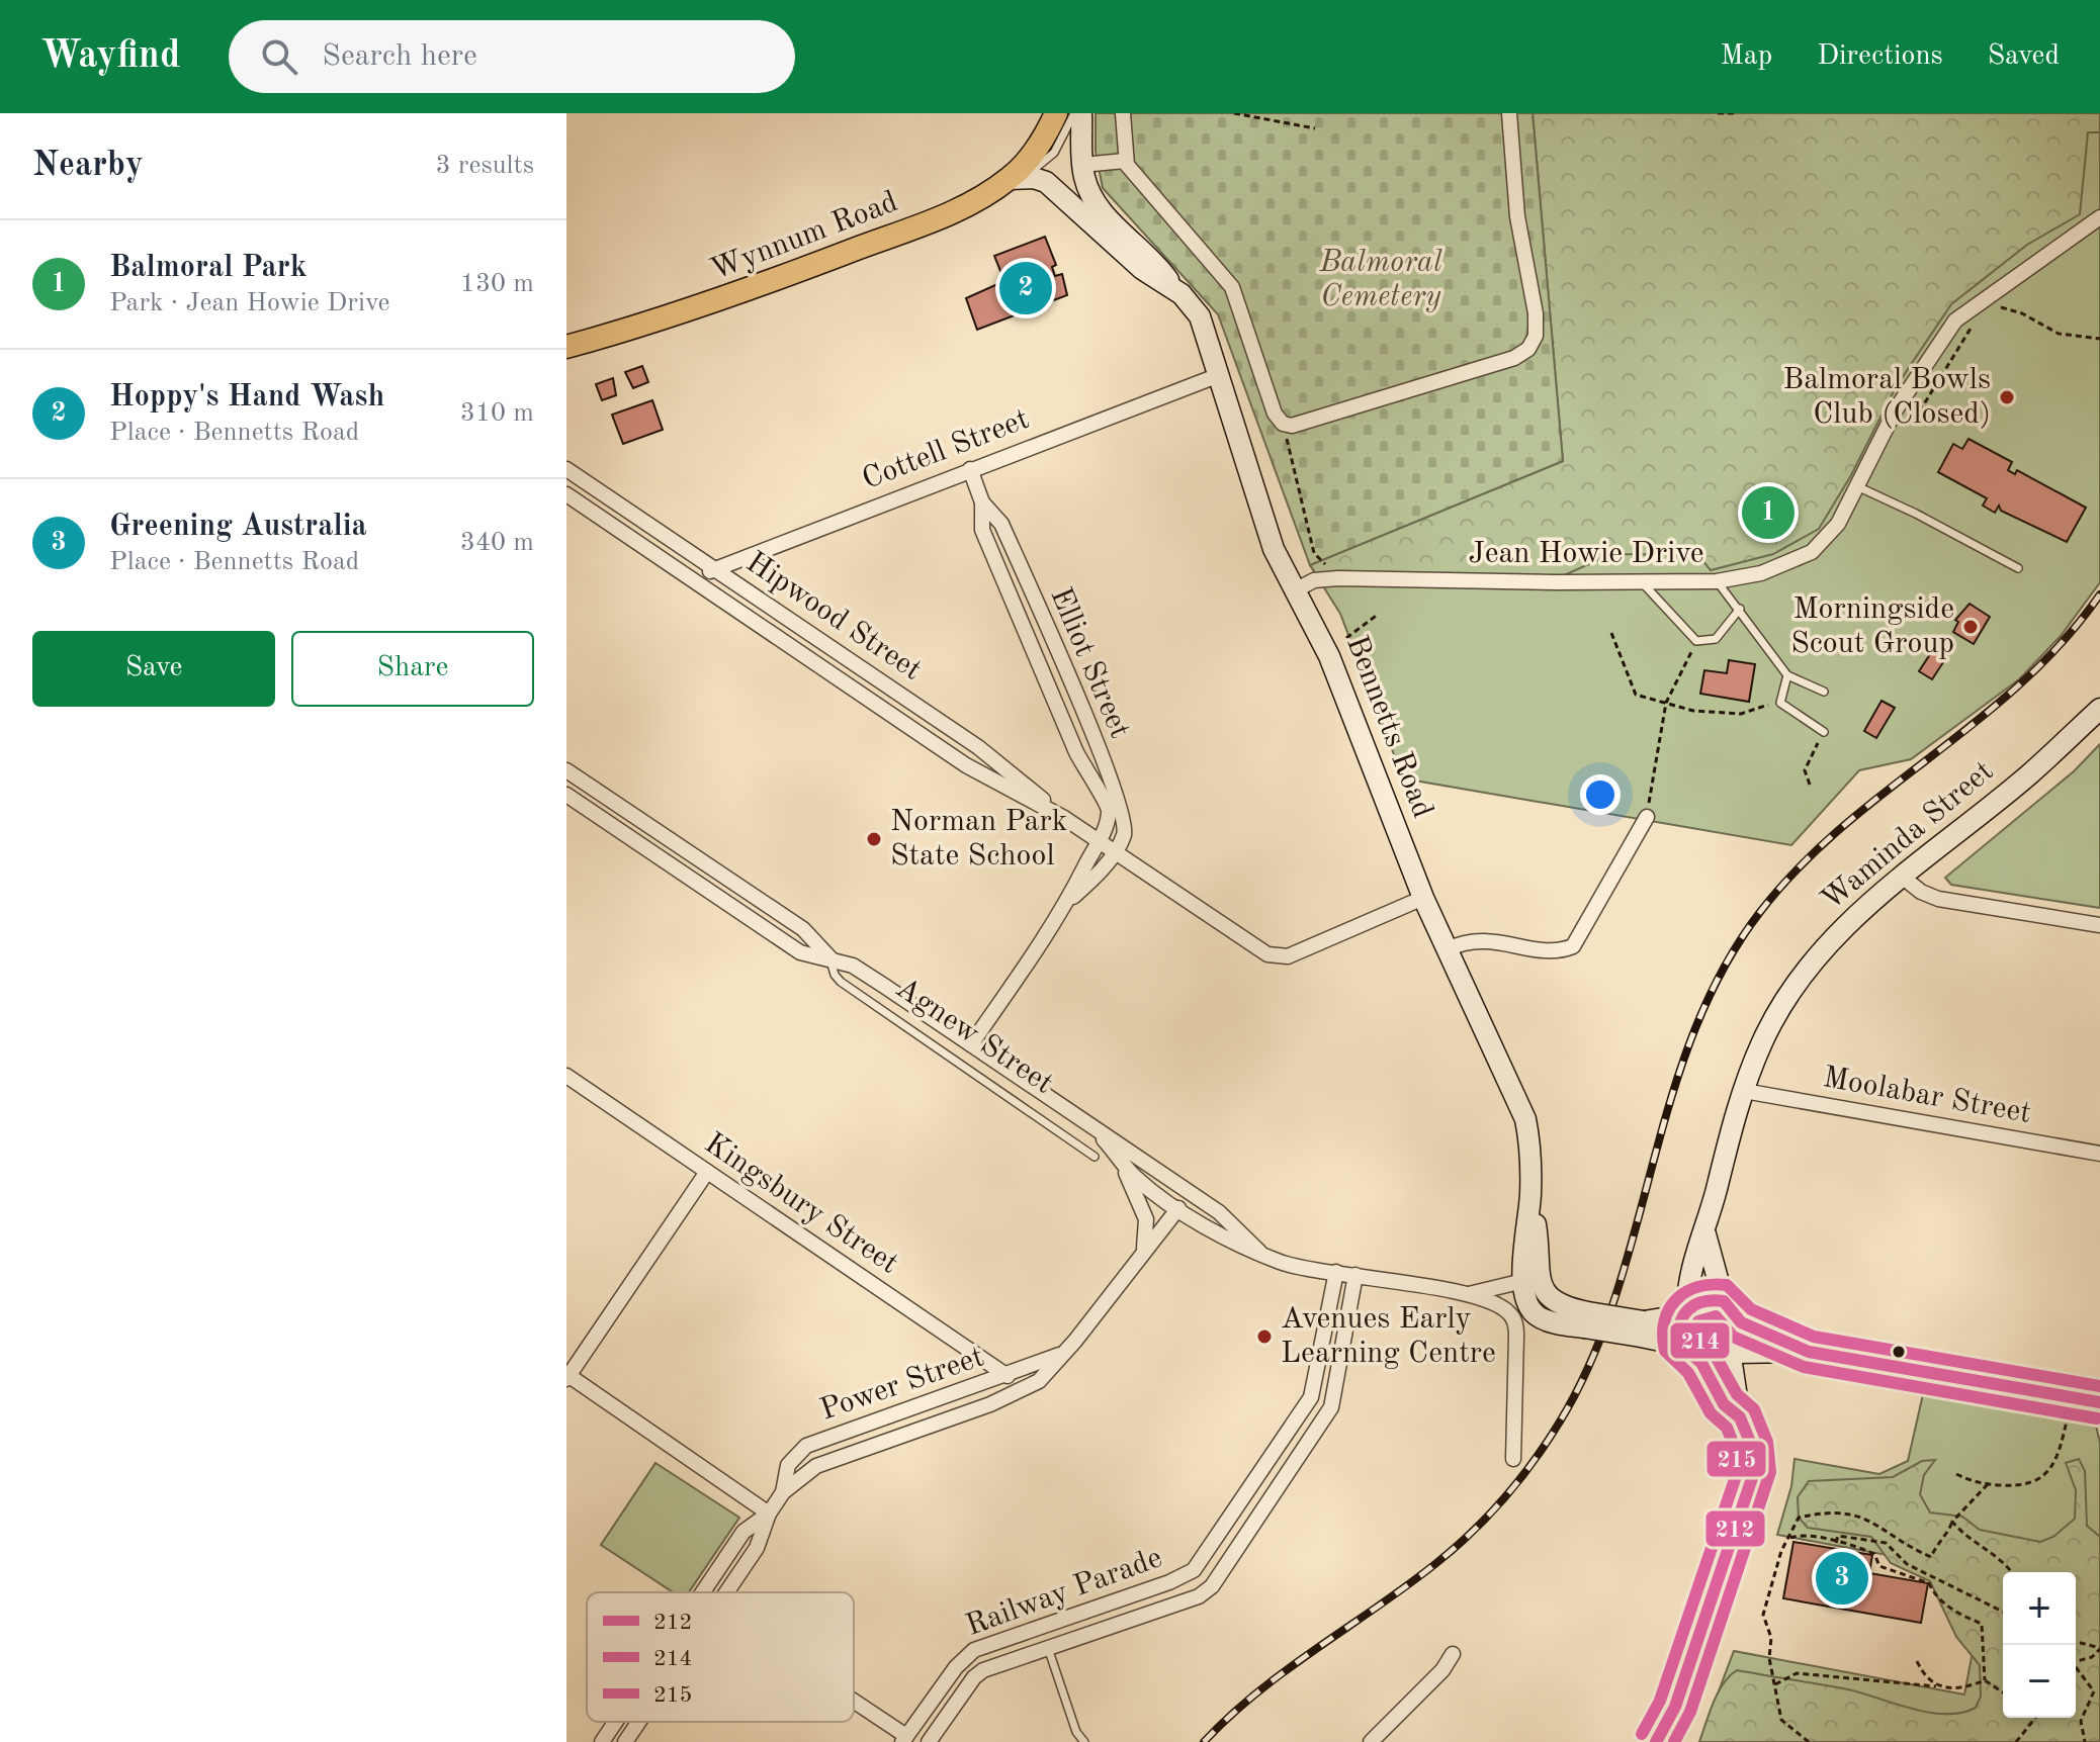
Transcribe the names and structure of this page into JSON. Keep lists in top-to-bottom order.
{
  "streets": {
    "main road": ["Wynnum Road", "Bennetts Road", "Waminda Street"],
    "street": [
      "Cottell Street",
      "Jean Howie Drive",
      "Hipwood Street",
      "Elliot Street",
      "Agnew Street",
      "Moolabar Street",
      "Kingsbury Street",
      "Power Street",
      "Railway Parade"
    ]
  },
  "crossings": [
    ["Cottell Street", "Hipwood Street"],
    ["Cottell Street", "Elliot Street"],
    ["Cottell Street", "Bennetts Road"],
    ["Jean Howie Drive", "Bennetts Road"],
    ["Hipwood Street", "Elliot Street"],
    ["Hipwood Street", "Bennetts Road"],
    ["Bennetts Road", "Waminda Street"],
    ["Bennetts Road", "Agnew Street"],
    ["Waminda Street", "Moolabar Street"],
    ["Agnew Street", "Power Street"],
    ["Agnew Street", "Railway Parade"],
    ["Kingsbury Street", "Power Street"]
  ],
  "parks": ["Balmoral Cemetery"],
  "places": [
    "Balmoral Bowls Club (Closed)",
    "Morningside Scout Group",
    "Norman Park State School",
    "Avenues Early Learning Centre"
  ],
  "lines": ["transit line 215", "transit line 212", "transit line 214"],
  "legend": ["212", "214", "215"],
  "page": {
    "header": "Wayfind",
    "search": "Search here",
    "nav": ["Map", "Directions", "Saved"],
    "heading": ["Nearby", "3 results"],
    "list": [
      {
        "mark": "1",
        "name": "Balmoral Park",
        "note": "Park · Jean Howie Drive",
        "value": "130 m"
      },
      {
        "mark": "2",
        "name": "Hoppy's Hand Wash",
        "note": "Place · Bennetts Road",
        "value": "310 m"
      },
      {
        "mark": "3",
        "name": "Greening Australia",
        "note": "Place · Bennetts Road",
        "value": "340 m"
      }
    ],
    "pins": ["2", "1", "3"],
    "buttons": ["Save", "Share"],
    "map_buttons": ["+", "−"]
  }
}
